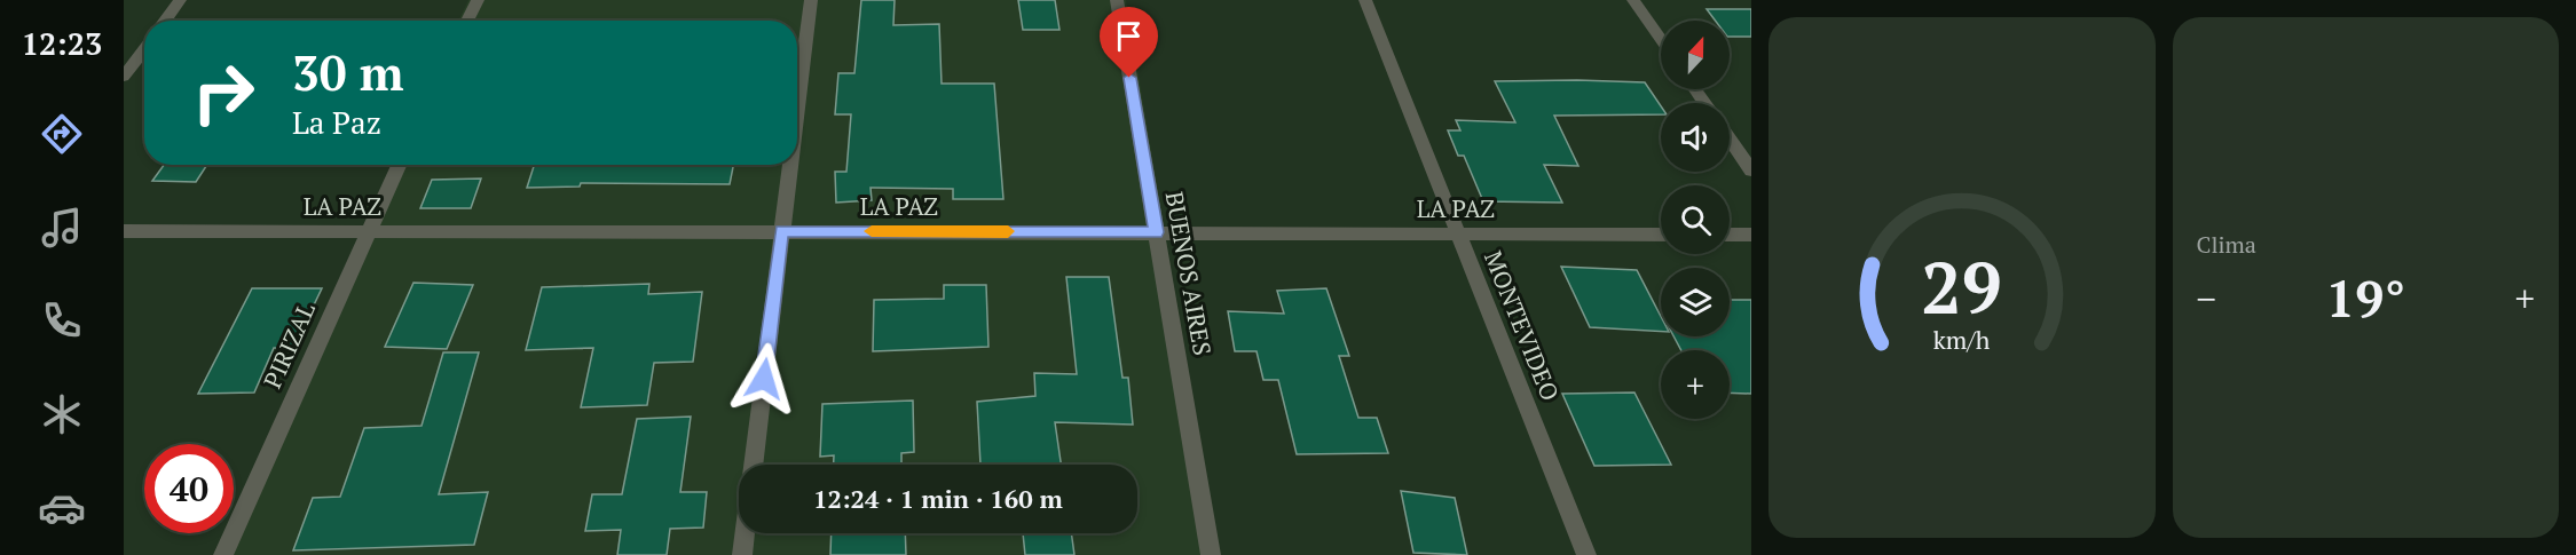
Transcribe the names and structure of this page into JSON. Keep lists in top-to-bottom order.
{
  "streets": {
    "street": [
      "LA PAZ",
      "BUENOS AIRES",
      "MONTEVIDEO",
      "PIRIZAL"
    ]
  },
  "crossings": [
    ["LA PAZ", "BUENOS AIRES"],
    ["LA PAZ", "MONTEVIDEO"],
    ["LA PAZ", "PIRIZAL"]
  ],
  "north": "top",
  "page": {
    "tabs": "12:23",
    "tile": "Clima",
    "map_buttons": "+",
    "turn": ["30 m", "La Paz"],
    "heat": ["−", "19°", "+"],
    "limit": "40",
    "trip": "12:24 · 1 min · 160 m",
    "gauge": ["29", "km/h"]
  }
}
